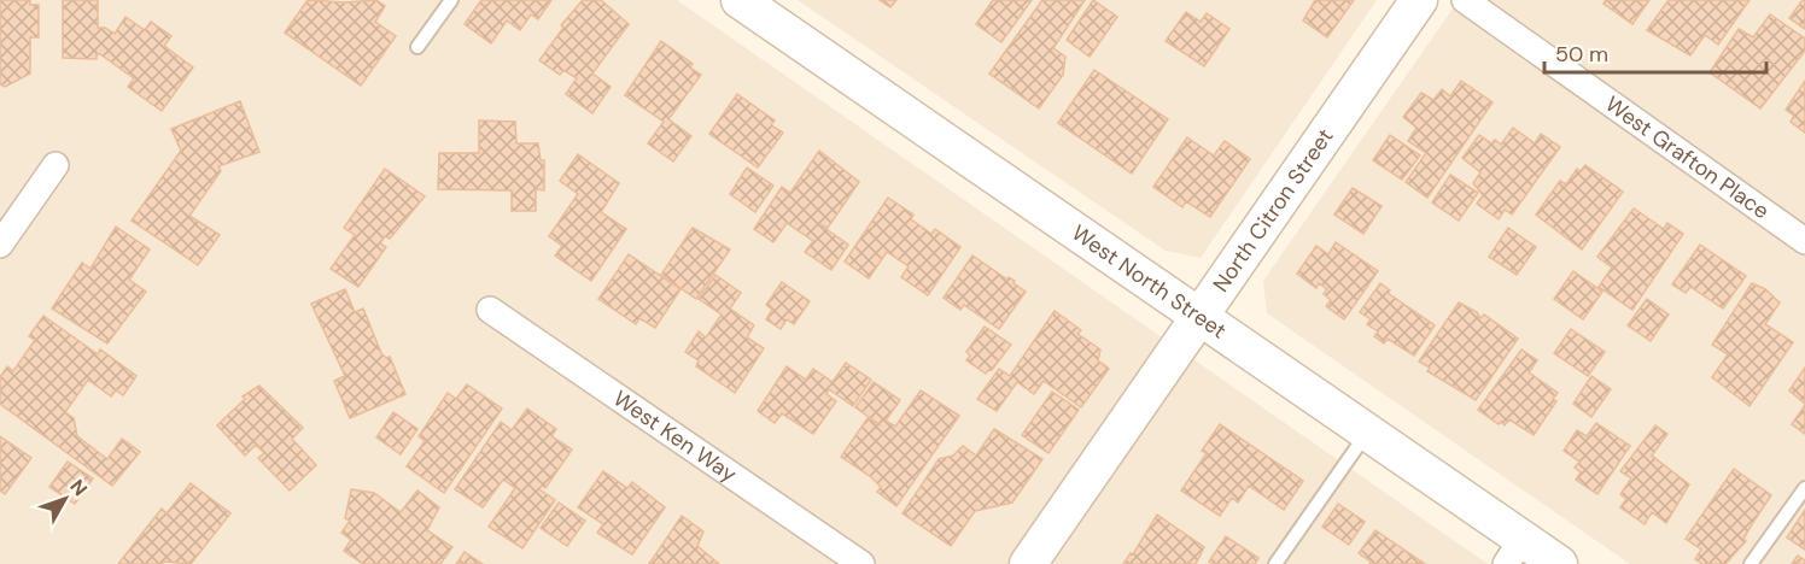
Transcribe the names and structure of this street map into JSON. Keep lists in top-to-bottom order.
{
  "streets": {
    "street": [
      "West Grafton Place",
      "North Citron Street",
      "West North Street",
      "West Ken Way"
    ]
  },
  "crossings": [
    ["North Citron Street", "West North Street"]
  ],
  "scale_bar": "50 m",
  "north": "top right"
}
